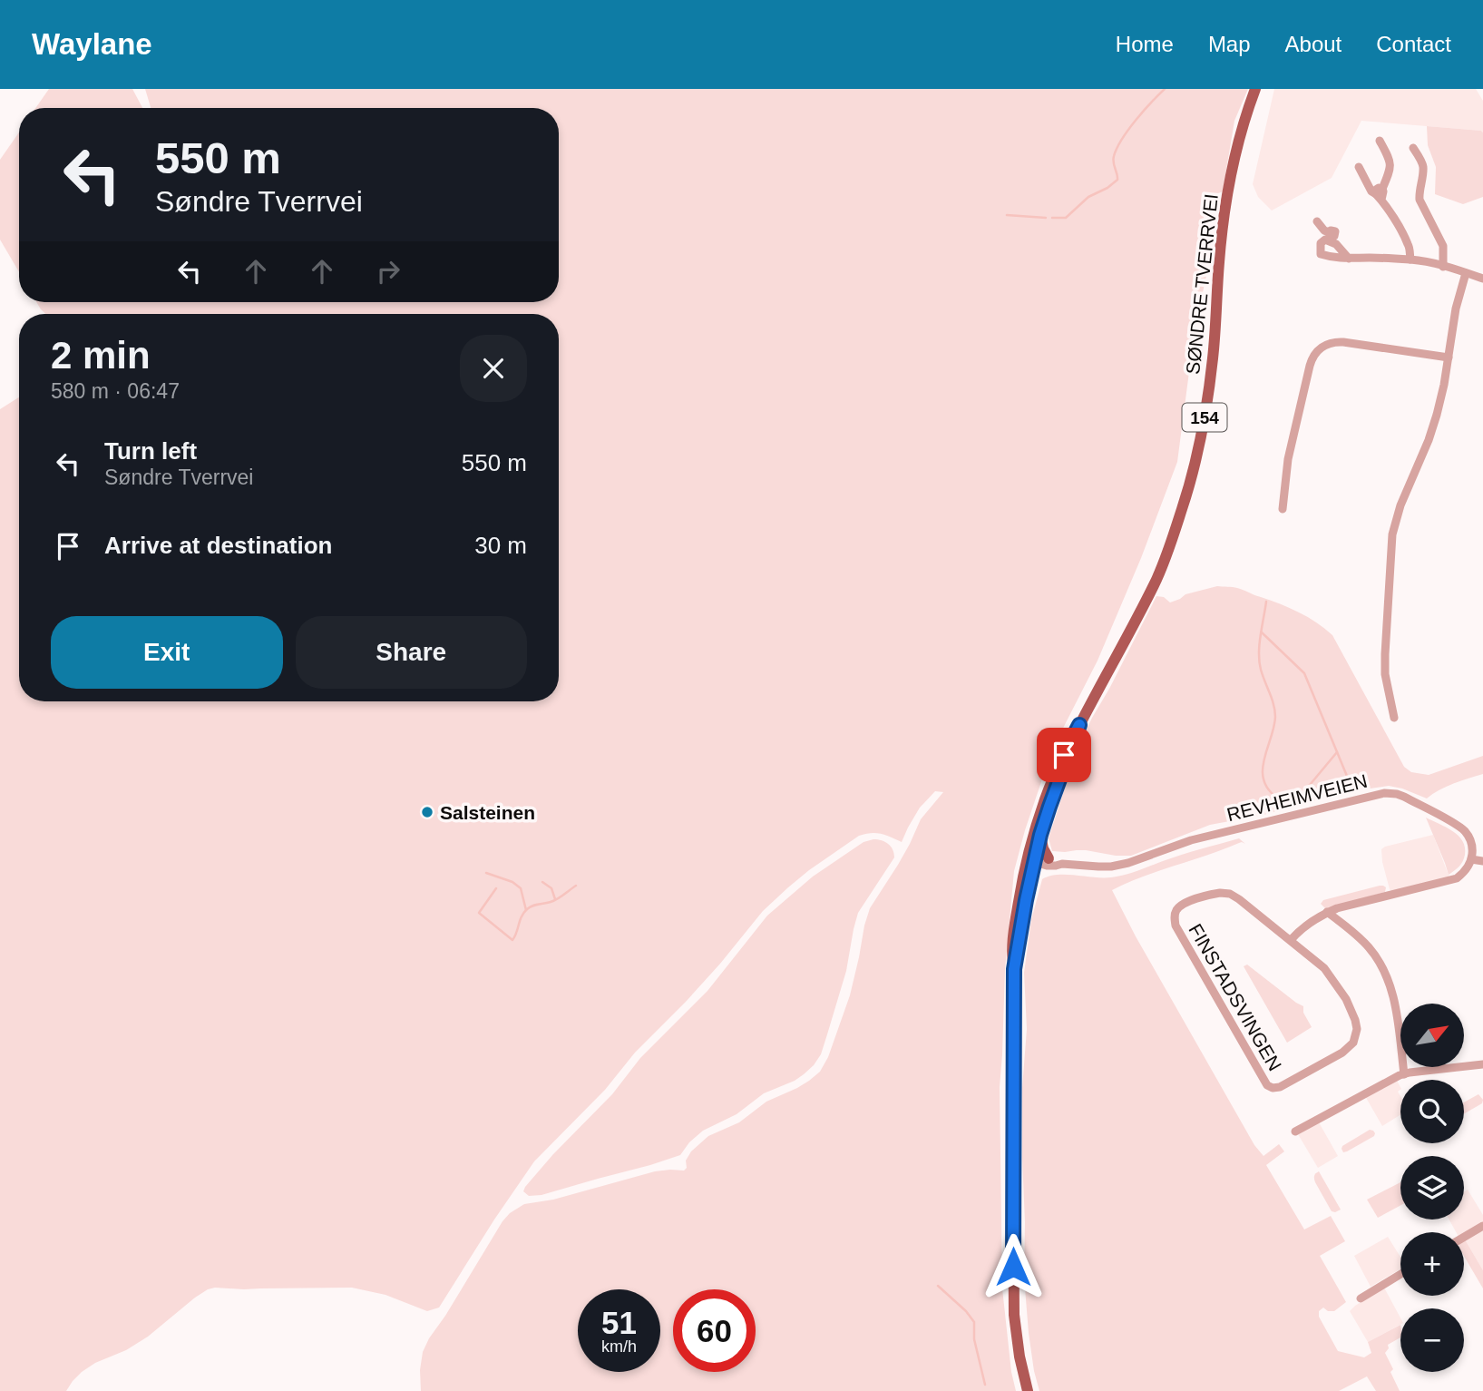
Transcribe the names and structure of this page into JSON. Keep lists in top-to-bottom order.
{
  "streets": {
    "main road": ["SØNDRE TVERRVEI", "154"],
    "street": ["REVHEIMVEIEN", "FINSTADSVINGEN"]
  },
  "crossings": [
    ["SØNDRE TVERRVEI", "REVHEIMVEIEN"]
  ],
  "places": ["Salsteinen"],
  "north": "top right",
  "page": {
    "header": "Waylane",
    "nav": [
      "Home",
      "Map",
      "About",
      "Contact"
    ],
    "turn": ["550 m", "Søndre Tverrvei"],
    "heading": ["2 min", "580 m · 06:47"],
    "list": [
      {
        "name": "Turn left",
        "note": "Søndre Tverrvei",
        "value": "550 m"
      },
      {
        "name": "Arrive at destination",
        "value": "30 m"
      }
    ],
    "buttons": ["Exit", "Share"],
    "map_buttons": ["+", "−"],
    "speed": "51 km/h",
    "limit": "60"
  }
}
